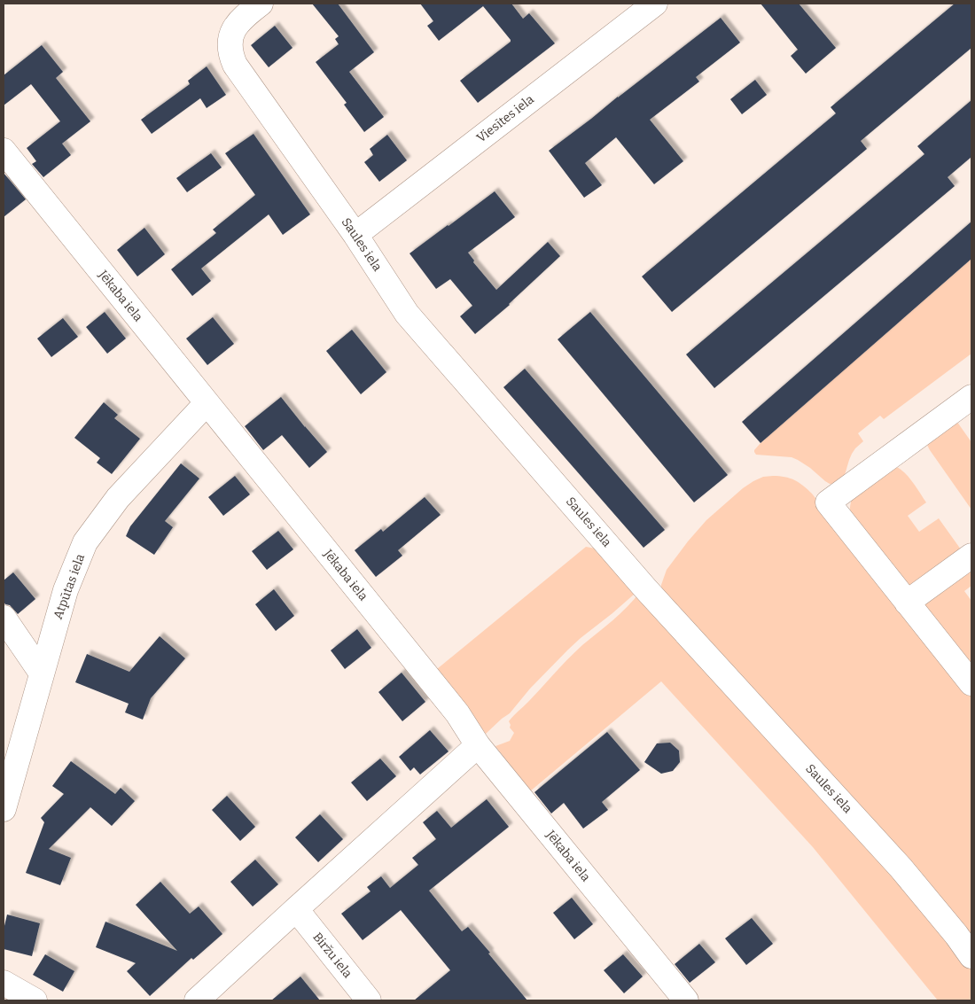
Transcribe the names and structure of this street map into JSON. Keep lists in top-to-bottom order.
{
  "streets": {
    "street": [
      "Viesītes iela",
      "Saules iela",
      "Jēkaba iela",
      "Atpūtas iela",
      "Biržu iela"
    ]
  },
  "crossings": [
    ["Viesītes iela", "Saules iela"],
    ["Jēkaba iela", "Atpūtas iela"]
  ]
}
